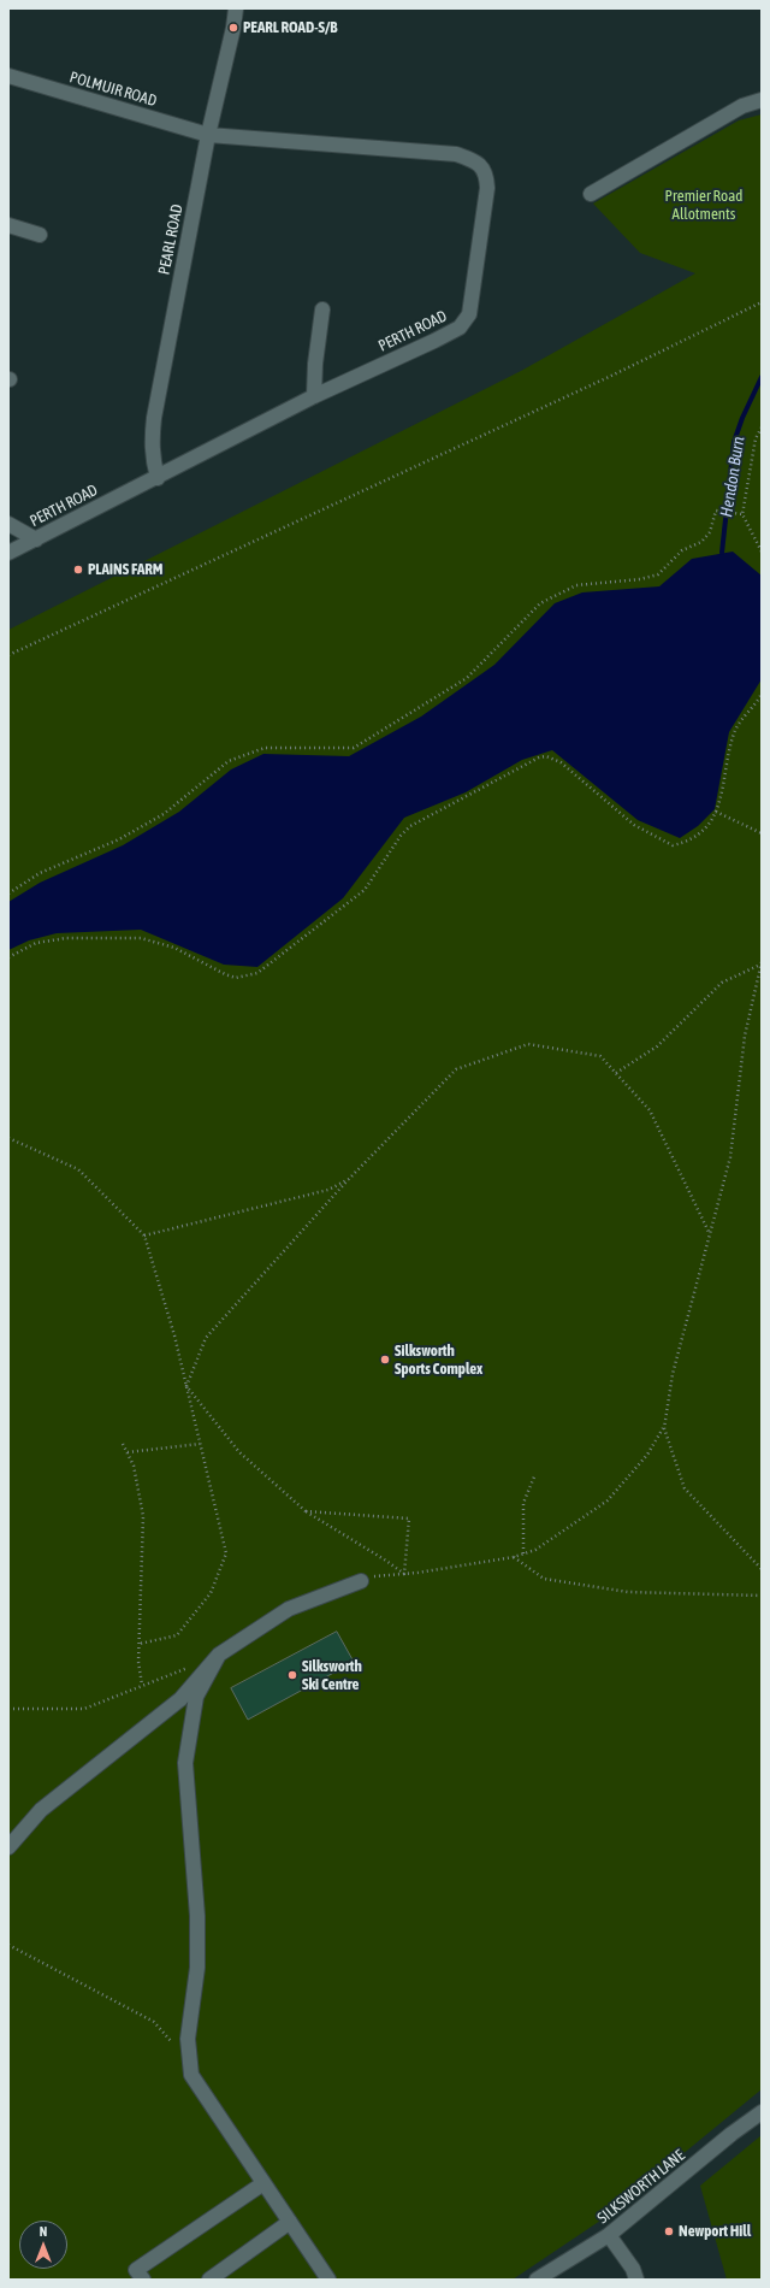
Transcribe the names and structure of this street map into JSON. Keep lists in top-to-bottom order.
{
  "streets": {
    "street": [
      "POLMUIR ROAD",
      "PEARL ROAD",
      "PERTH ROAD",
      "SILKSWORTH LANE"
    ]
  },
  "crossings": [
    ["POLMUIR ROAD", "PEARL ROAD"],
    ["POLMUIR ROAD", "PERTH ROAD"],
    ["PEARL ROAD", "PERTH ROAD"]
  ],
  "water": ["Hendon Burn"],
  "parks": ["Premier Road Allotments"],
  "places": [
    "PEARL ROAD-S/B",
    "PLAINS FARM",
    "Silksworth Sports Complex",
    "Silksworth Ski Centre",
    "Newport Hill"
  ],
  "north": "top"
}
